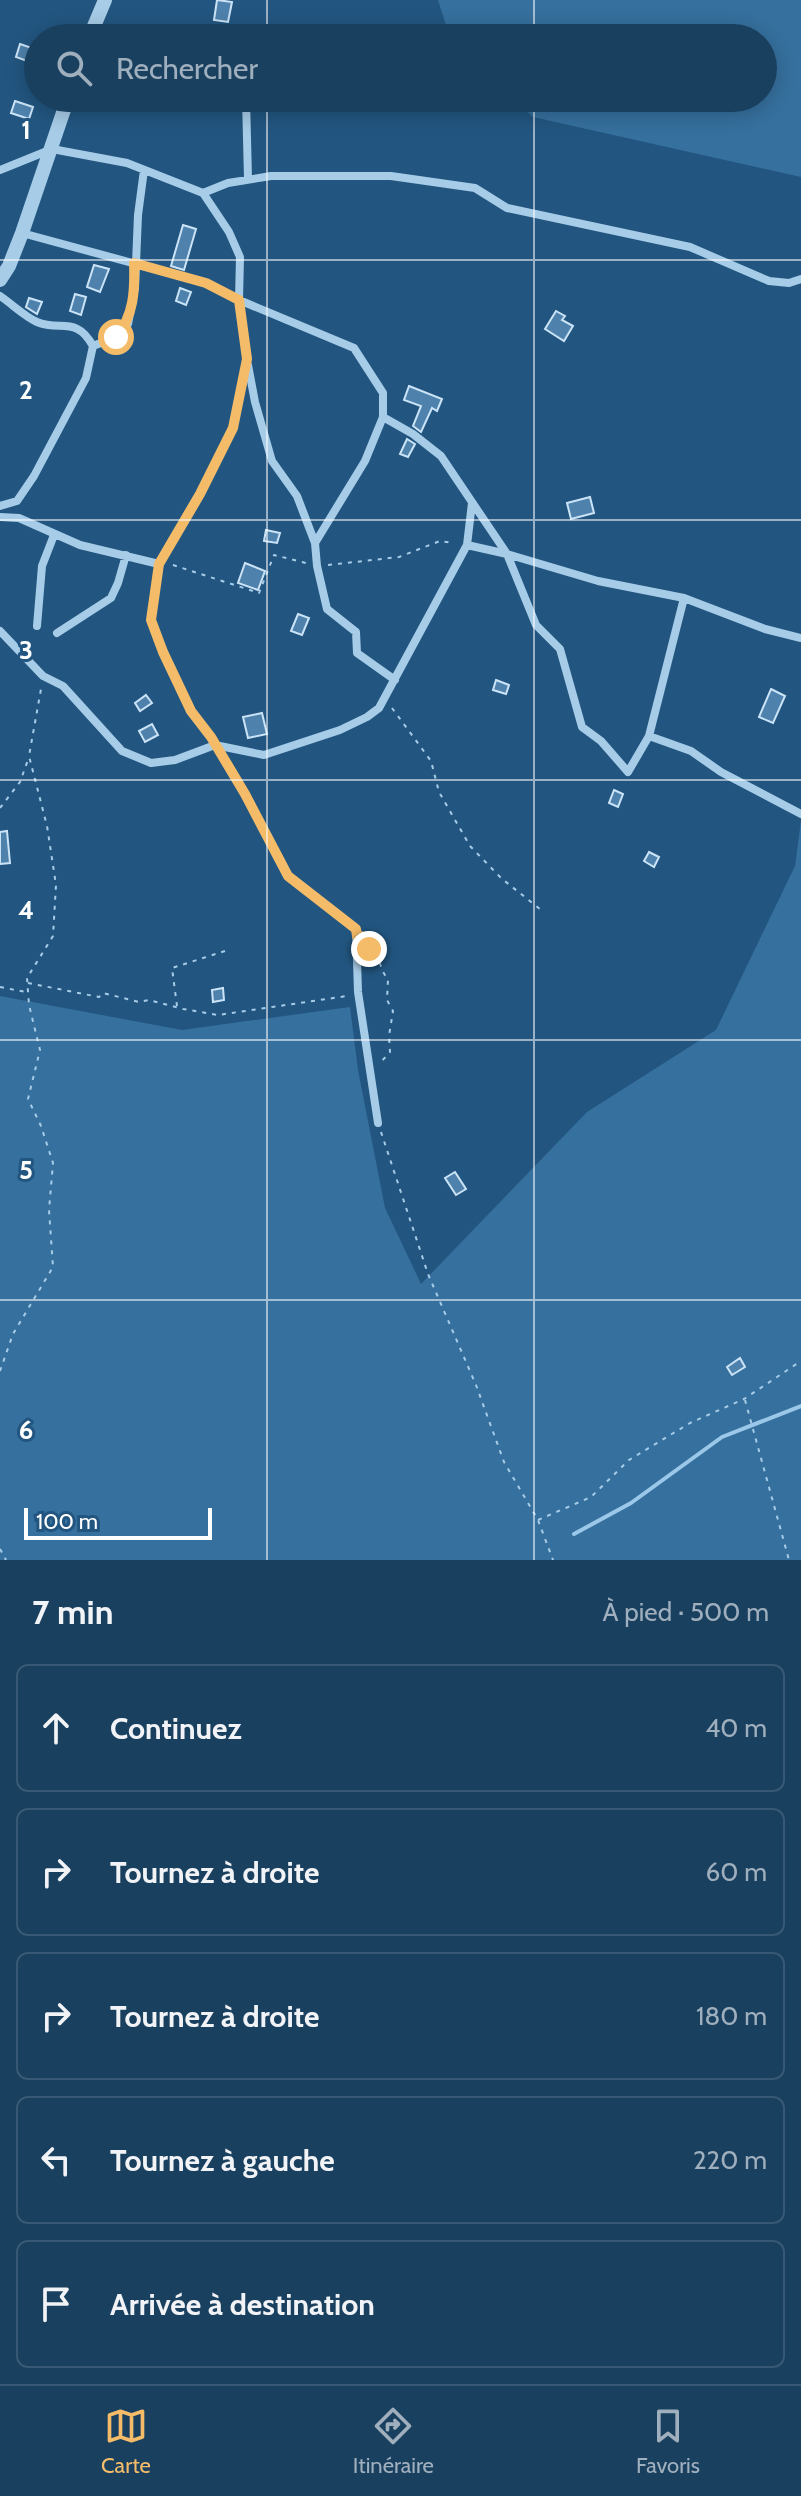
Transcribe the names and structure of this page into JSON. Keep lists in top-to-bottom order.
{
  "scale_bar": "100 m",
  "page": {
    "search": "Rechercher",
    "scale": "100 m",
    "heading": ["7 min", "À pied · 500 m"],
    "list": [
      ["Continuez", "40 m"],
      ["Tournez à droite", "60 m"],
      ["Tournez à droite", "180 m"],
      ["Tournez à gauche", "220 m"],
      "Arrivée à destination"
    ],
    "nav": ["Carte", "Itinéraire", "Favoris"]
  },
  "grid": {
    "rows": [
      "1",
      "2",
      "3",
      "4",
      "5",
      "6"
    ]
  }
}
